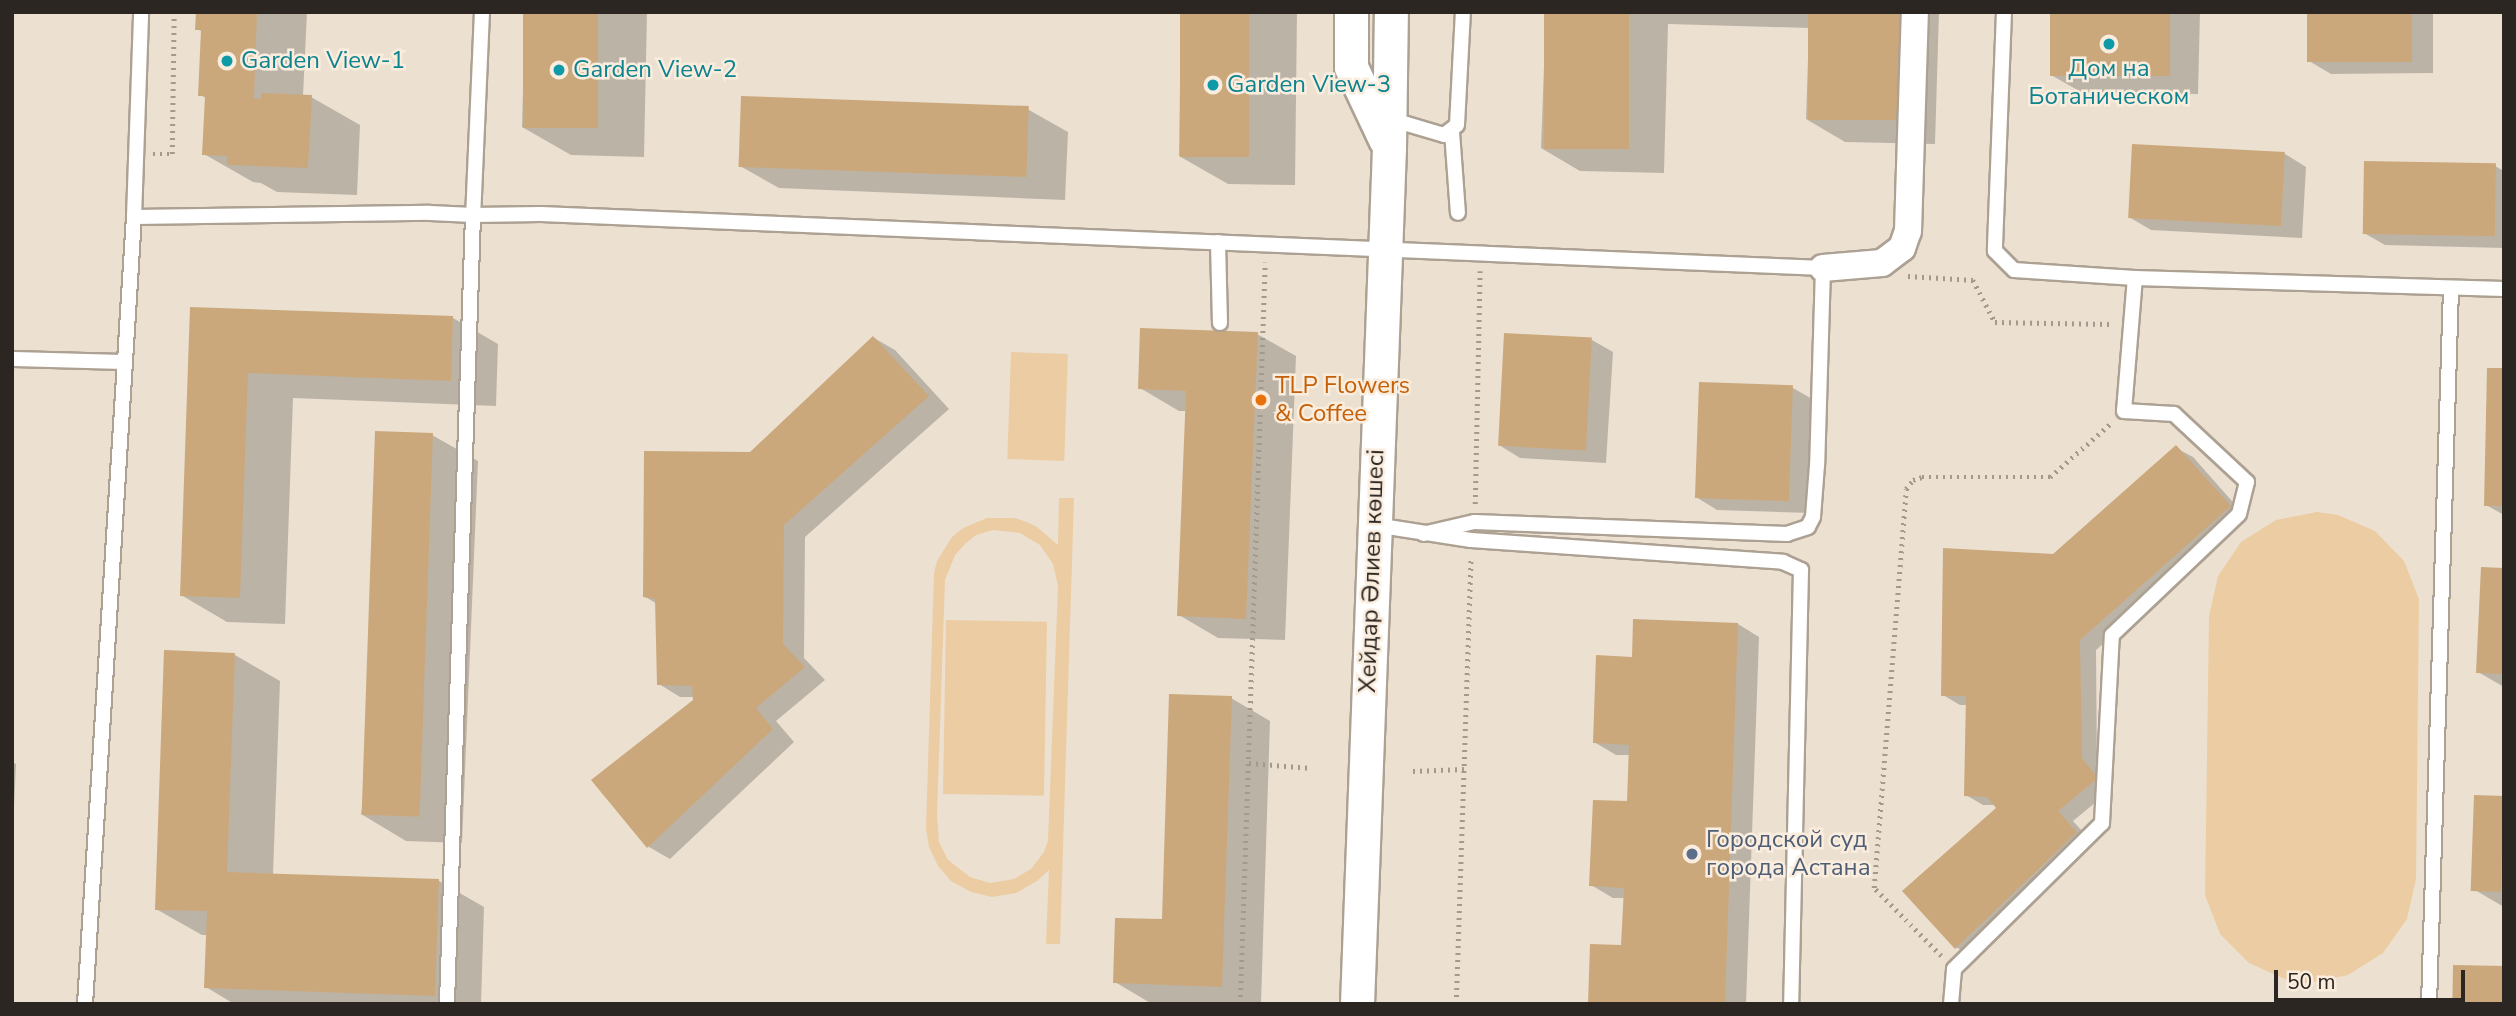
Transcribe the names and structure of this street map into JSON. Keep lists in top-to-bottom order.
{
  "streets": {
    "street": ["Хейдар Әлиев көшесі"]
  },
  "places": [
    "Дом на Ботаническом",
    "Garden View-1",
    "Garden View-2",
    "Garden View-3",
    "TLP Flowers & Coffee",
    "Городской суд города Астана"
  ],
  "scale_bar": "50 m"
}
